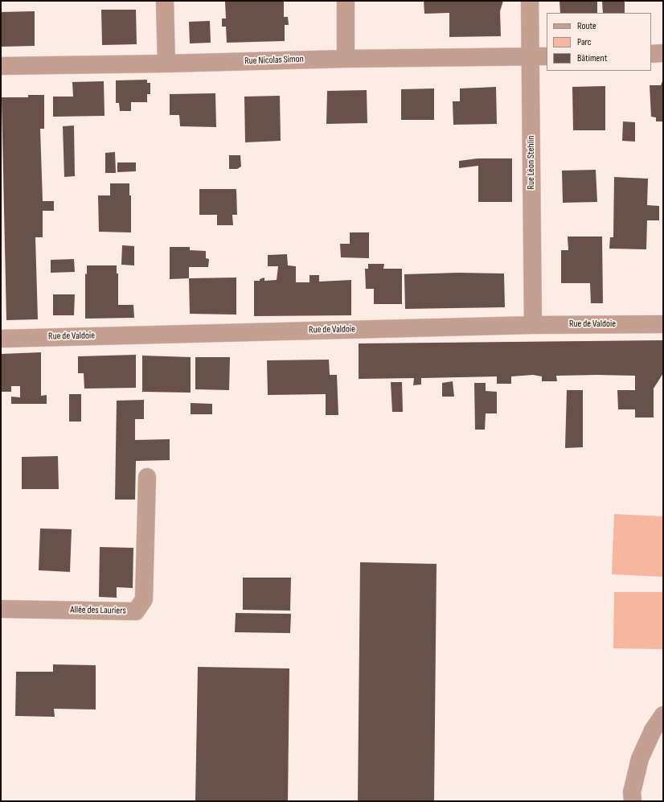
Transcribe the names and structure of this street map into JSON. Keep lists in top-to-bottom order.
{
  "streets": {
    "street": [
      "Rue Nicolas Simon",
      "Rue Léon Stehlin",
      "Rue de Valdoie",
      "Allée des Lauriers"
    ]
  },
  "crossings": [
    ["Rue Nicolas Simon", "Rue Léon Stehlin"],
    ["Rue Léon Stehlin", "Rue de Valdoie"]
  ],
  "legend": ["Route", "Parc", "Bâtiment"]
}
